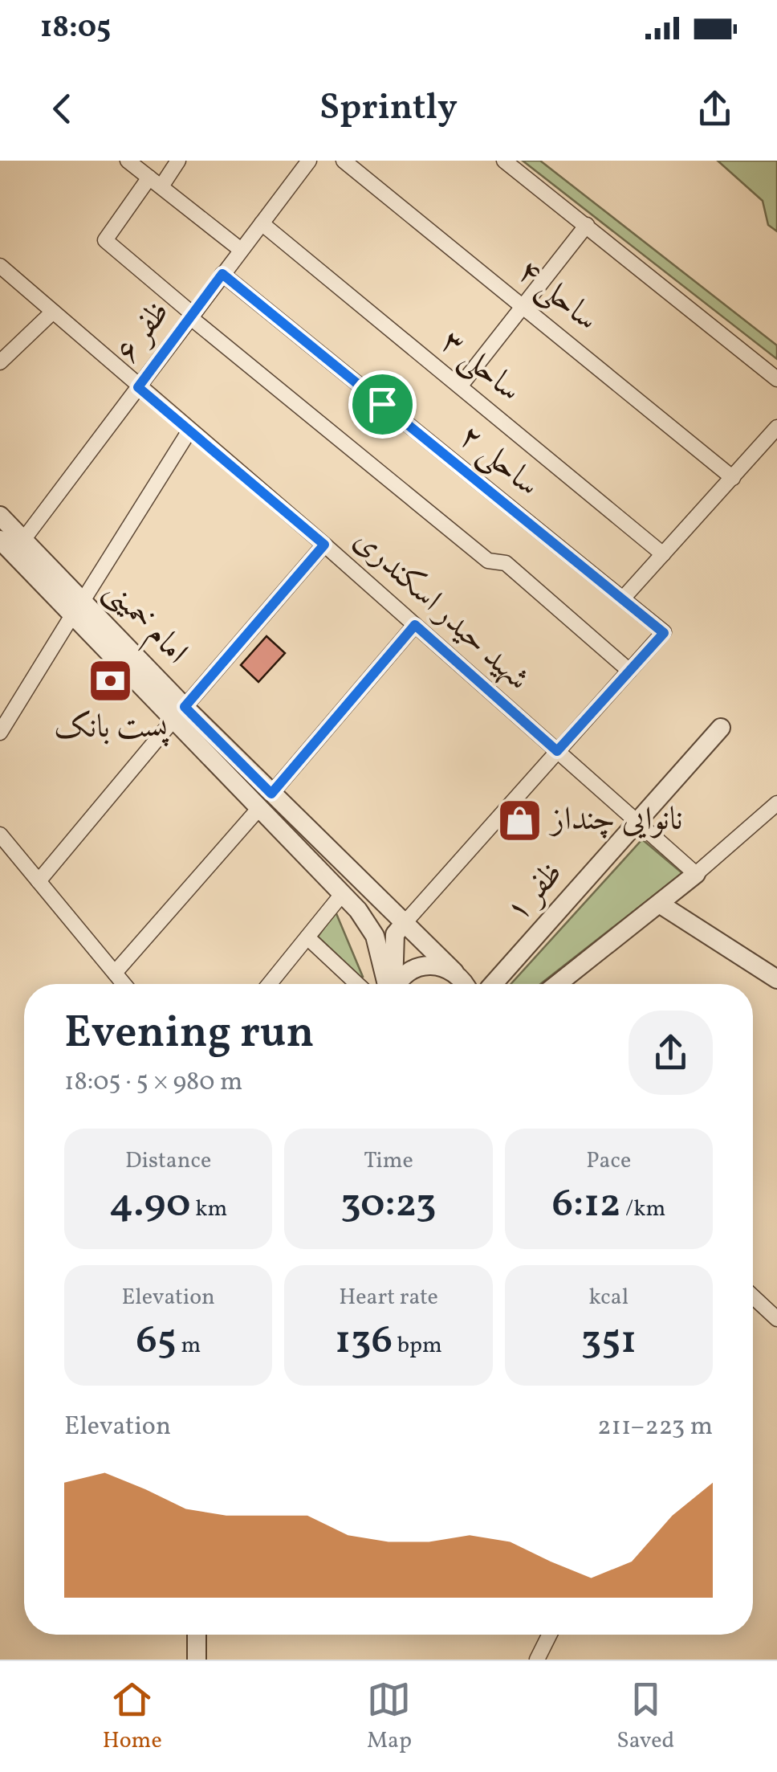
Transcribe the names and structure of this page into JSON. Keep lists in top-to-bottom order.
{
  "streets": {
    "street": [
      "ساحلی ۴",
      "ظفر ۶",
      "ساحلی ۳",
      "ساحلی ۲",
      "شهید حیدر اسکندری",
      "امام خمینی",
      "ظفر ۱"
    ]
  },
  "crossings": [
    ["ظفر ۶", "ساحلی ۳"],
    ["ظفر ۶", "ساحلی ۲"],
    ["ظفر ۶", "شهید حیدر اسکندری"],
    ["ظفر ۶", "امام خمینی"],
    ["شهید حیدر اسکندری", "ظفر ۱"]
  ],
  "places": {
    "bank": ["پست بانک"],
    "shop": ["نانوایی چنداز"]
  },
  "page": {
    "status": "18:05",
    "header": "Sprintly",
    "heading": ["Evening run", "18:05 · 5 × 980 m"],
    "stats": [
      ["Distance", "4.90 km"],
      ["Time", "30:23"],
      ["Pace", "6:12 /km"],
      ["Elevation", "65 m"],
      ["Heart rate", "136 bpm"],
      ["kcal", "351"]
    ],
    "chart": ["Elevation", "211–223 m"],
    "tabs": ["Home", "Map", "Saved"]
  }
}
